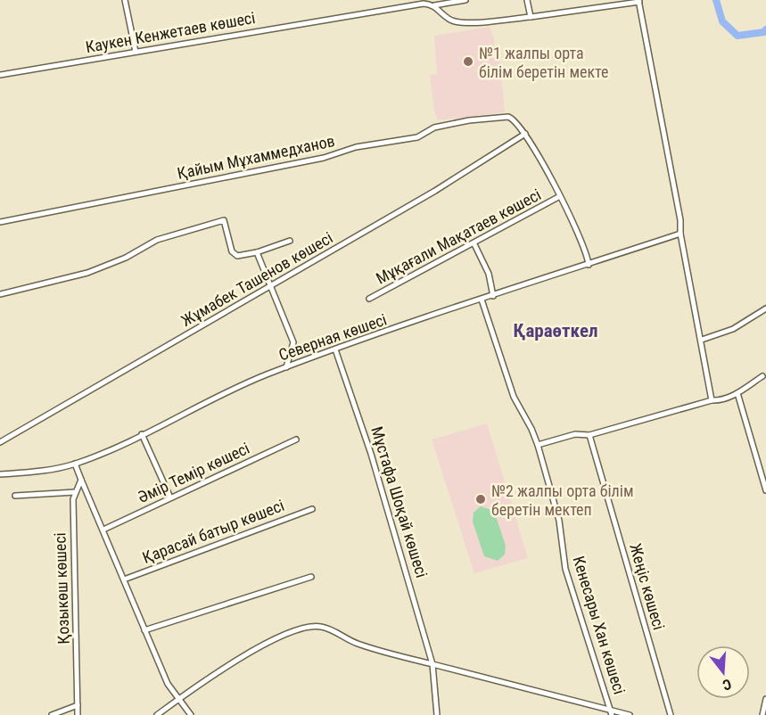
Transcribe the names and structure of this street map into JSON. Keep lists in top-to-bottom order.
{
  "streets": {
    "street": [
      "Каукен Кенжетаев көшесі",
      "Қайым Мұхаммедханов",
      "Мұқағали Мақатаев көшесі",
      "Жұмабек Ташенов көшесі",
      "Северная көшесі",
      "Әмір Темір көшесі",
      "Мұстафа Шоқай көшесі",
      "Қарасай батыр көшесі",
      "Жеңіс көшесі",
      "Қозыкөш көшесі",
      "Кенесары Хан көшесі"
    ]
  },
  "crossings": [
    ["Қайым Мұхаммедханов", "Жұмабек Ташенов көшесі"],
    ["Северная көшесі", "Мұстафа Шоқай көшесі"],
    ["Северная көшесі", "Кенесары Хан көшесі"]
  ],
  "districts": ["Қараөткел"],
  "places": ["№1 жалпы орта білім беретін мекте", "№2 жалпы орта білім беретін мектеп"],
  "north": "bottom"
}
